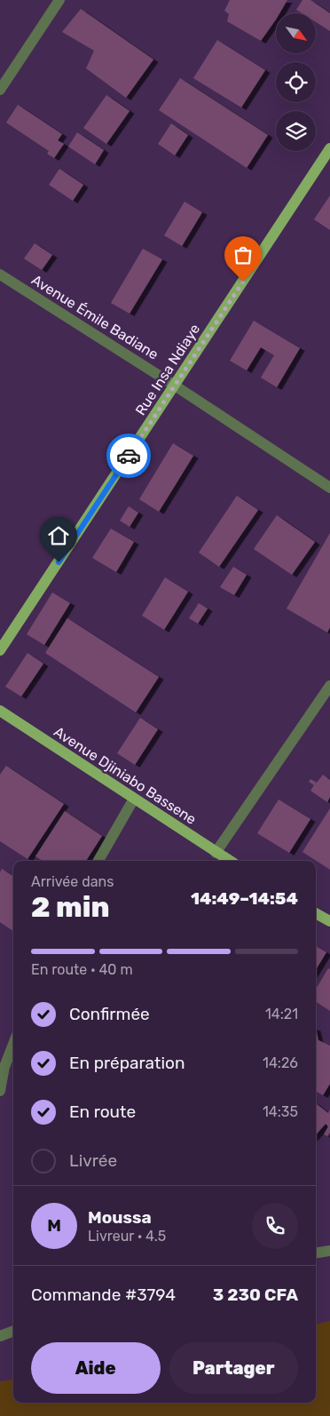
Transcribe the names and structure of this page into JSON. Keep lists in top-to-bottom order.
{
  "streets": {
    "main road": ["Rue Insa Ndiaye", "Avenue Djiniabo Bassene"],
    "street": ["Avenue Émile Badiane"]
  },
  "crossings": [
    ["Avenue Émile Badiane", "Rue Insa Ndiaye"]
  ],
  "north": "bottom right",
  "page": {
    "heading": ["2 min", "Arrivée dans", "14:49–14:54"],
    "panel": [
      "Moussa",
      "Livreur · 4.5",
      "Commande #3794",
      "3 230 CFA"
    ],
    "bar": "En route · 40 m",
    "list": [
      ["Confirmée", "14:21"],
      ["En préparation", "14:26"],
      ["En route", "14:35"],
      "Livrée"
    ],
    "round": "M",
    "buttons": ["Aide", "Partager"]
  }
}
